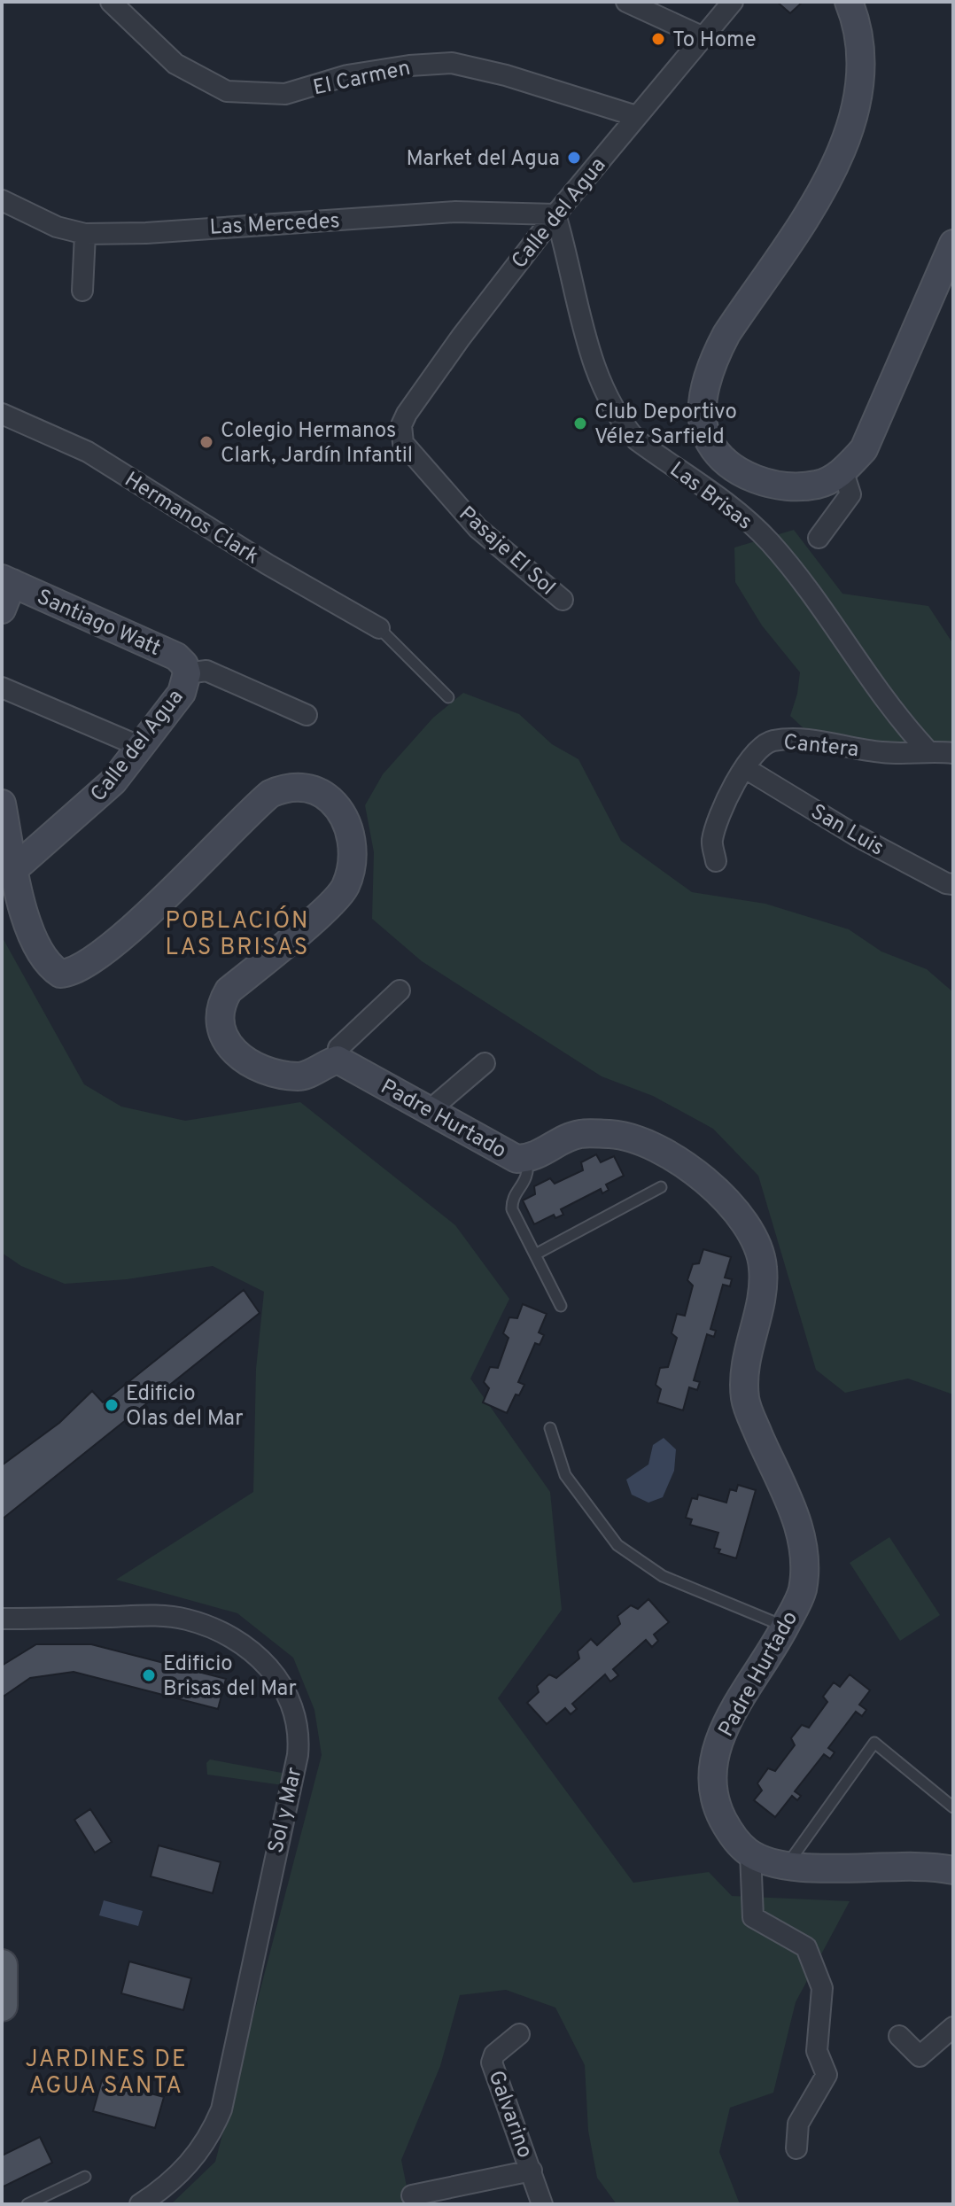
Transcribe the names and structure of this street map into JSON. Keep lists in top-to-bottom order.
{
  "streets": {
    "street": [
      "El Carmen",
      "Calle del Agua",
      "Las Mercedes",
      "Las Brisas",
      "Hermanos Clark",
      "Pasaje El Sol",
      "Santiago Watt",
      "Cantera",
      "San Luis",
      "Padre Hurtado",
      "Sol y Mar",
      "Galvarino"
    ]
  },
  "crossings": [
    ["El Carmen", "Calle del Agua"],
    ["Calle del Agua", "Las Mercedes"],
    ["Calle del Agua", "Las Brisas"],
    ["Calle del Agua", "Pasaje El Sol"],
    ["Calle del Agua", "Santiago Watt"],
    ["Las Mercedes", "Las Brisas"],
    ["Las Brisas", "Cantera"],
    ["Cantera", "San Luis"]
  ],
  "districts": ["POBLACIÓN LAS BRISAS", "JARDINES DE AGUA SANTA"],
  "places": [
    "To Home",
    "Market del Agua",
    "Club Deportivo Vélez Sarfield",
    "Colegio Hermanos Clark, Jardín Infantil",
    "Edificio Olas del Mar",
    "Edificio Brisas del Mar"
  ]
}
